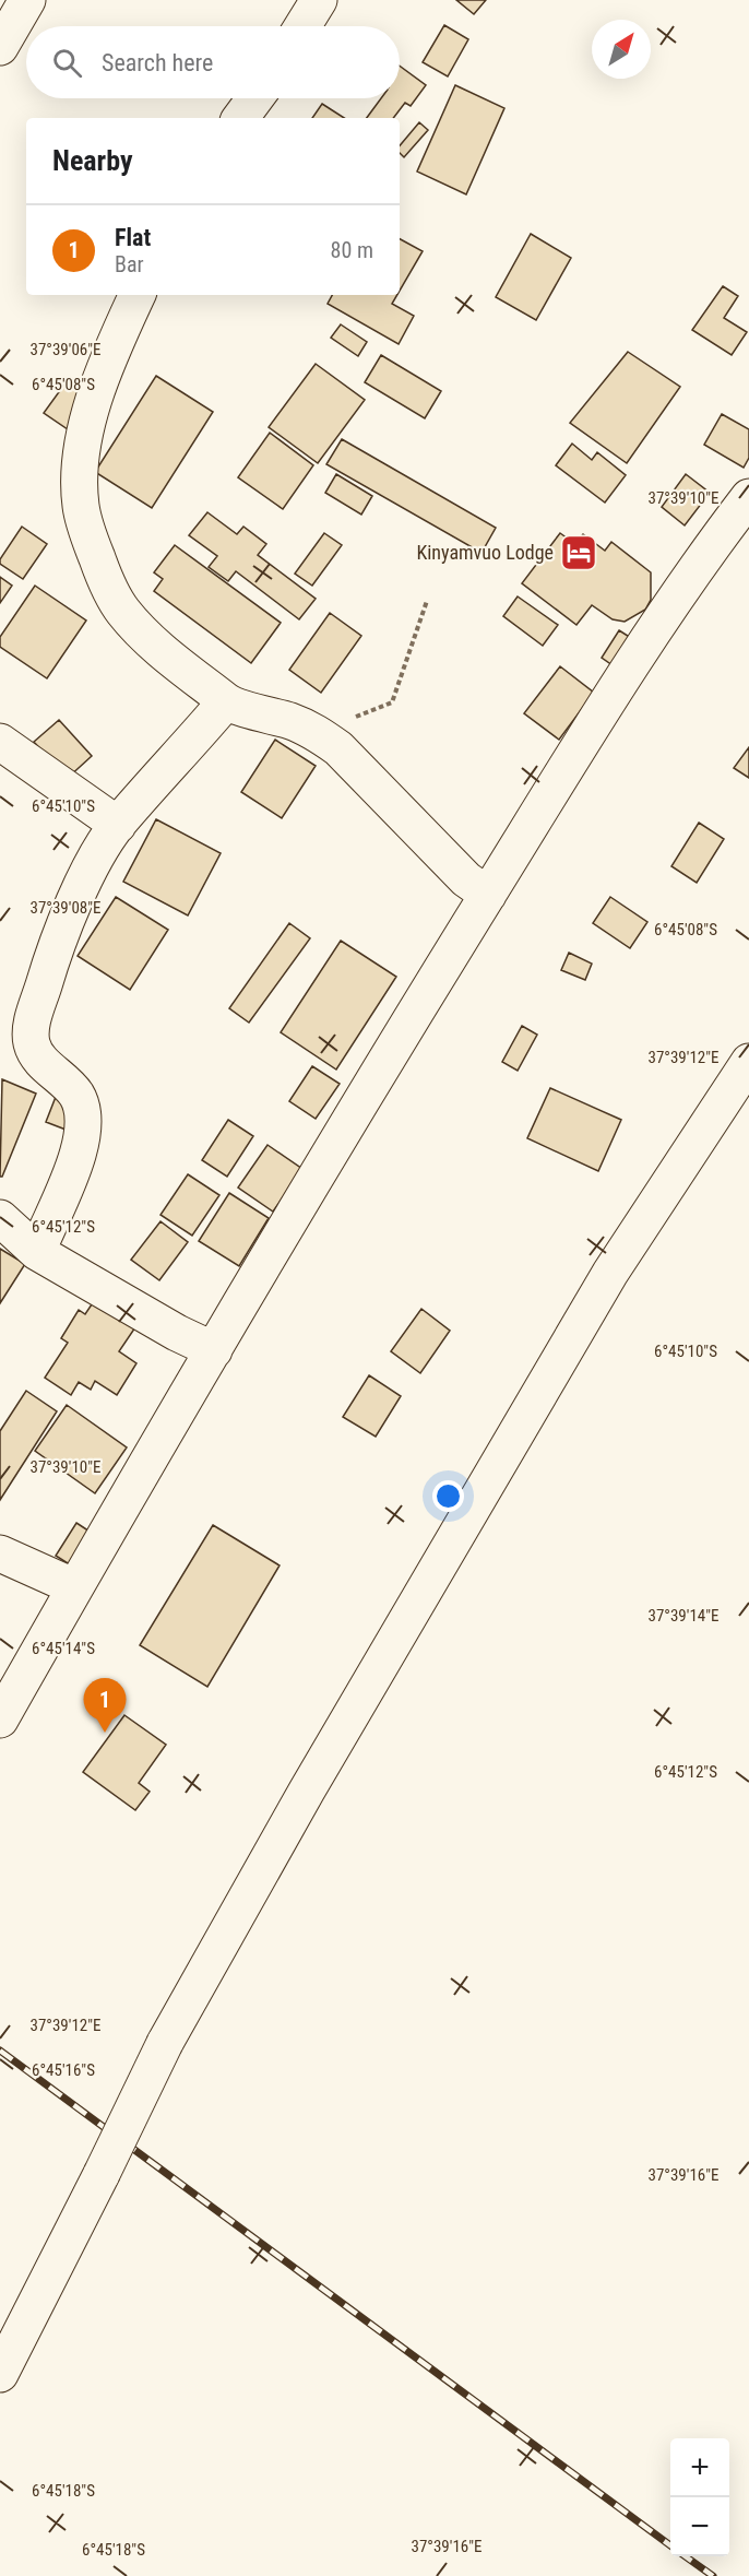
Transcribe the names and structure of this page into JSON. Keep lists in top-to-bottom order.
{
  "places": {
    "hotel": ["Kinyamvuo Lodge"]
  },
  "north": "top right",
  "page": {
    "search": "Search here",
    "heading": "Nearby",
    "list": [
      {
        "mark": "1",
        "name": "Flat",
        "note": "Bar",
        "value": "80 m"
      }
    ],
    "pins": "1",
    "map_buttons": ["+", "−"]
  },
  "coordinates": [
    "37°39'06\"E",
    "6°45'08\"S",
    "37°39'10\"E",
    "6°45'10\"S",
    "37°39'08\"E",
    "37°39'12\"E",
    "6°45'12\"S",
    "37°39'14\"E",
    "6°45'14\"S",
    "6°45'16\"S",
    "37°39'16\"E",
    "6°45'18\"S"
  ]
}
